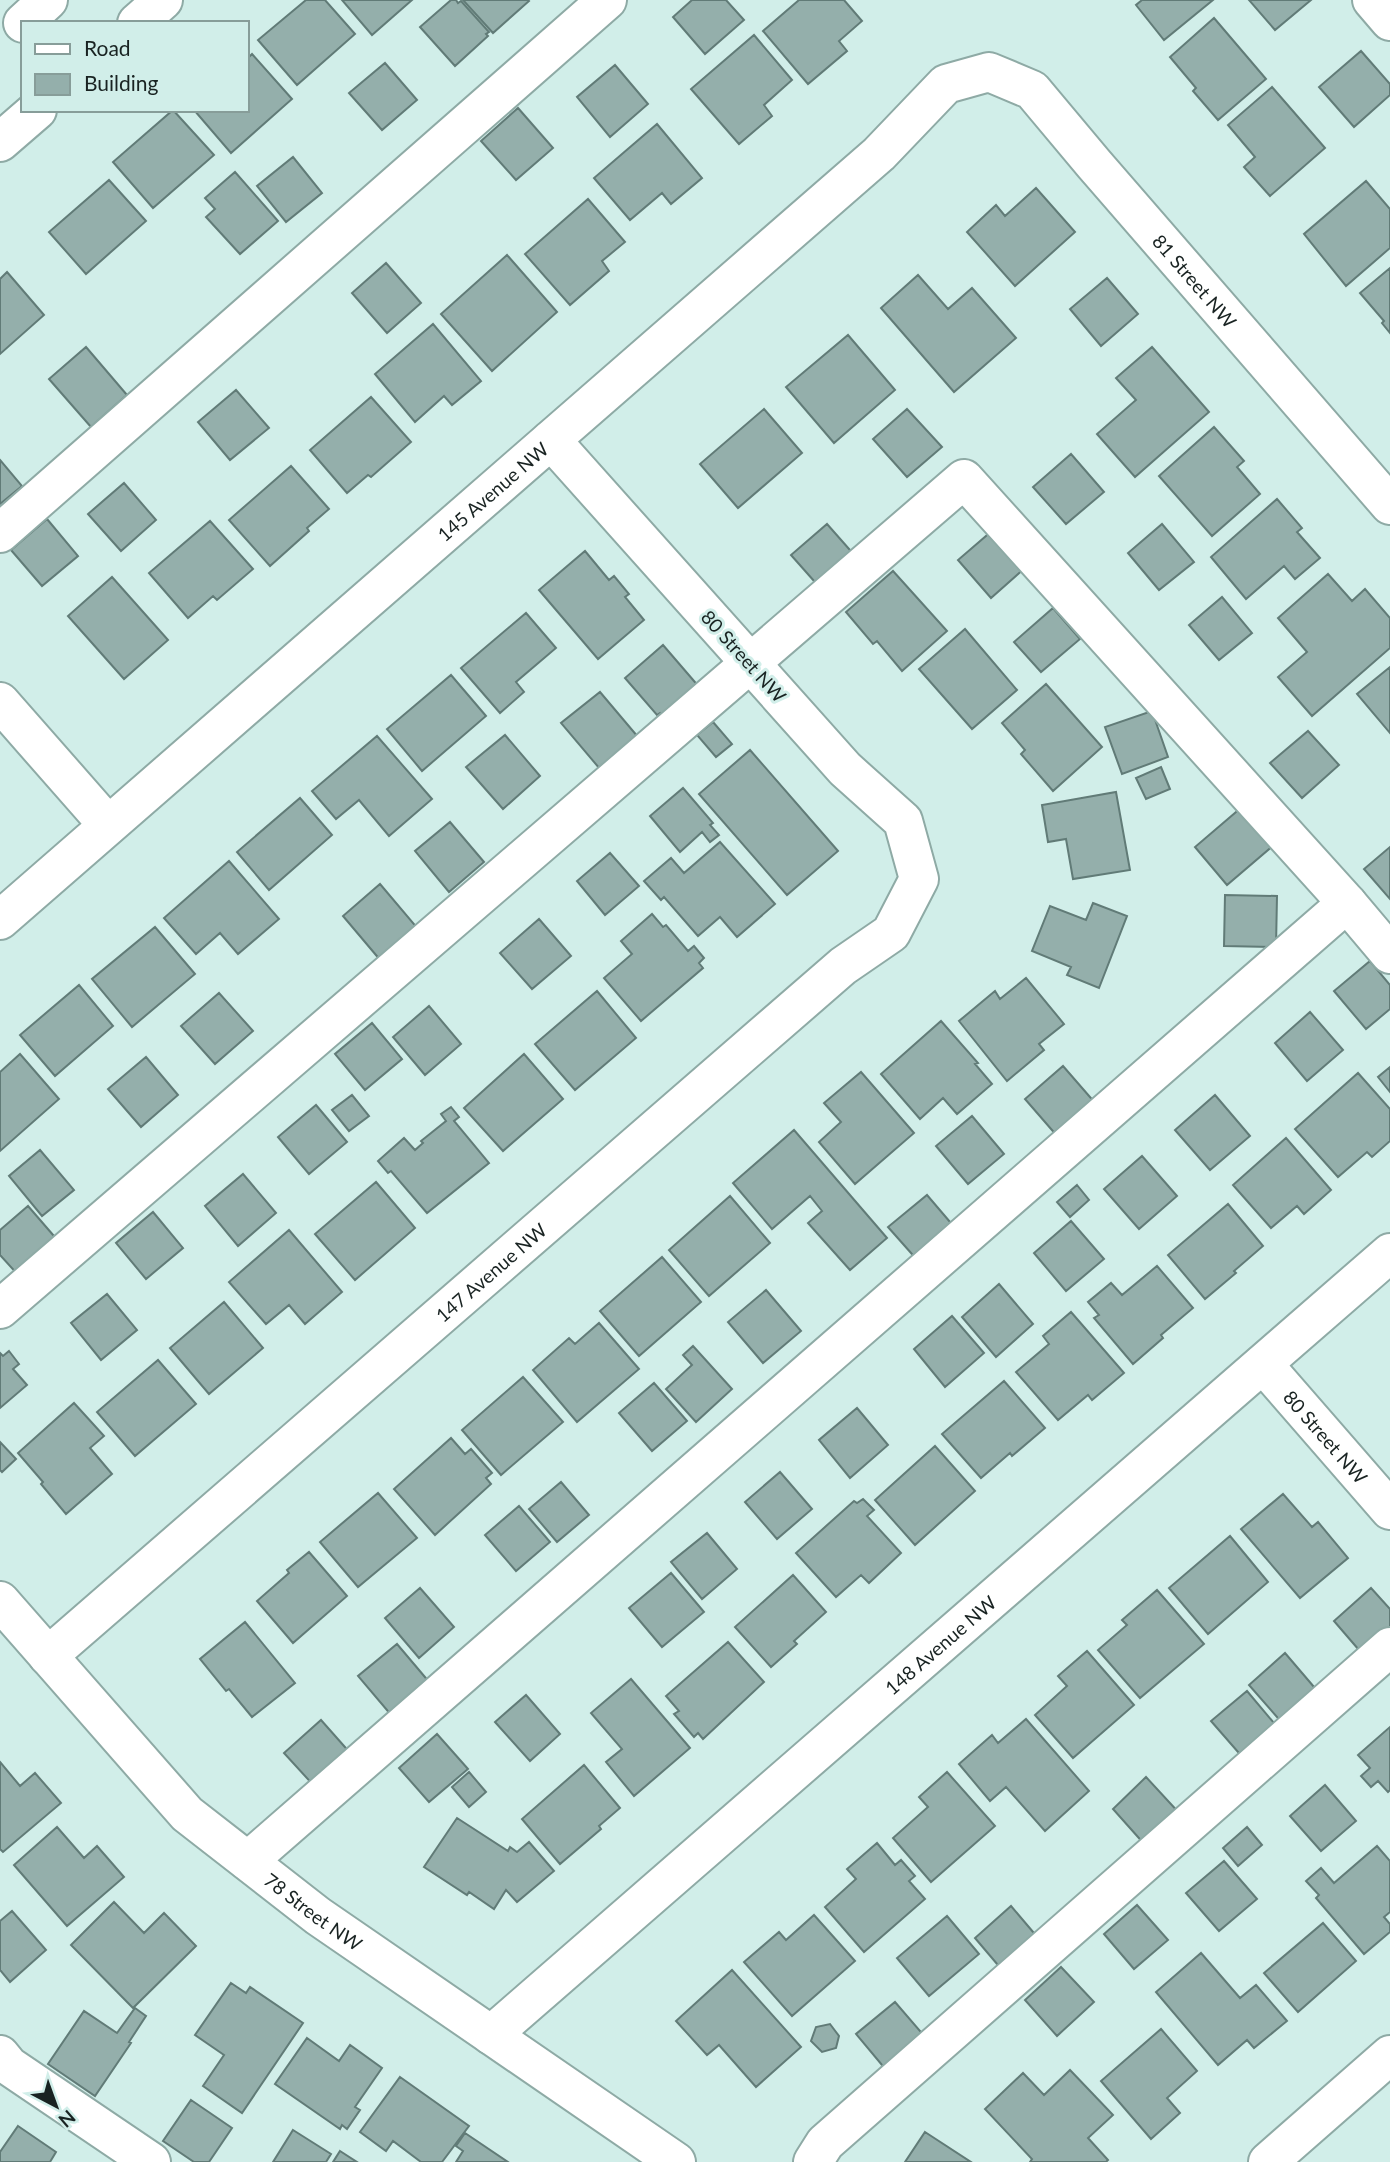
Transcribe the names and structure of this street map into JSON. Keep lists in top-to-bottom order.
{
  "streets": {
    "street": [
      "81 Street NW",
      "145 Avenue NW",
      "80 Street NW",
      "147 Avenue NW",
      "148 Avenue NW",
      "78 Street NW"
    ]
  },
  "crossings": [
    ["81 Street NW", "145 Avenue NW"],
    ["145 Avenue NW", "80 Street NW"],
    ["80 Street NW", "147 Avenue NW"],
    ["80 Street NW", "148 Avenue NW"],
    ["147 Avenue NW", "78 Street NW"],
    ["148 Avenue NW", "78 Street NW"]
  ],
  "legend": ["Road", "Building"],
  "north": "bottom right"
}
